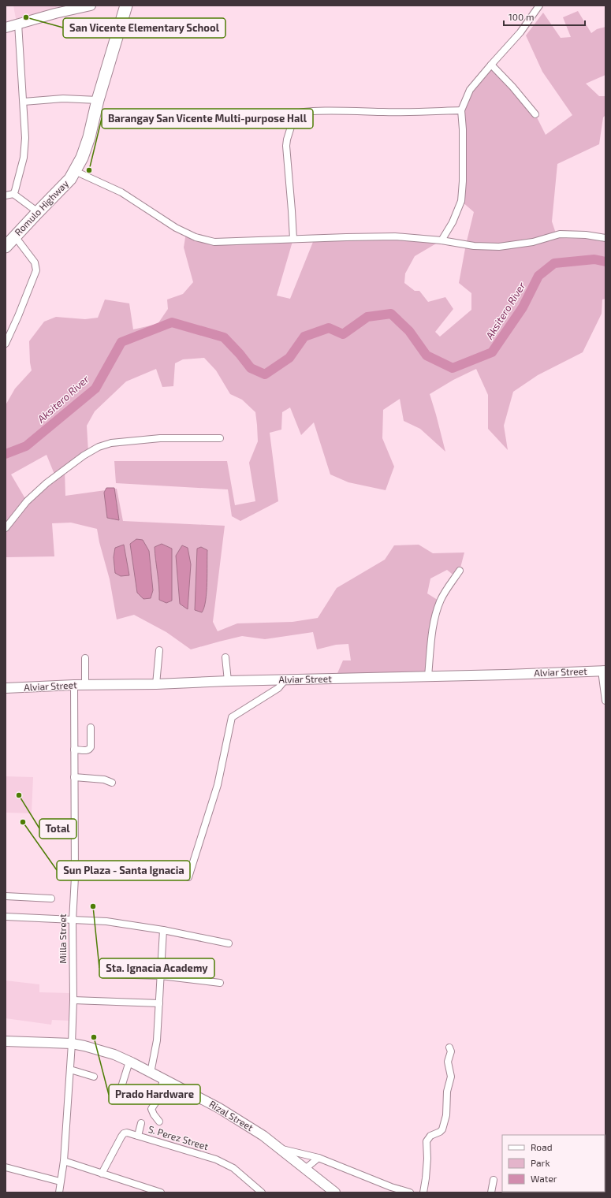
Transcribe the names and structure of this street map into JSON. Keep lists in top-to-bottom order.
{
  "streets": {
    "highway": ["Romulo Highway"],
    "street": [
      "Alviar Street",
      "Milla Street",
      "Rizal Street",
      "S. Perez Street"
    ]
  },
  "crossings": [
    ["Alviar Street", "Milla Street"],
    ["Milla Street", "Rizal Street"]
  ],
  "water": ["Aksitero River"],
  "places": [
    "San Vicente Elementary School",
    "Barangay San Vicente Multi-purpose Hall",
    "Total",
    "Sun Plaza - Santa Ignacia",
    "Sta. Ignacia Academy",
    "Prado Hardware"
  ],
  "legend": ["Road", "Park", "Water"],
  "scale_bar": "100 m"
}
